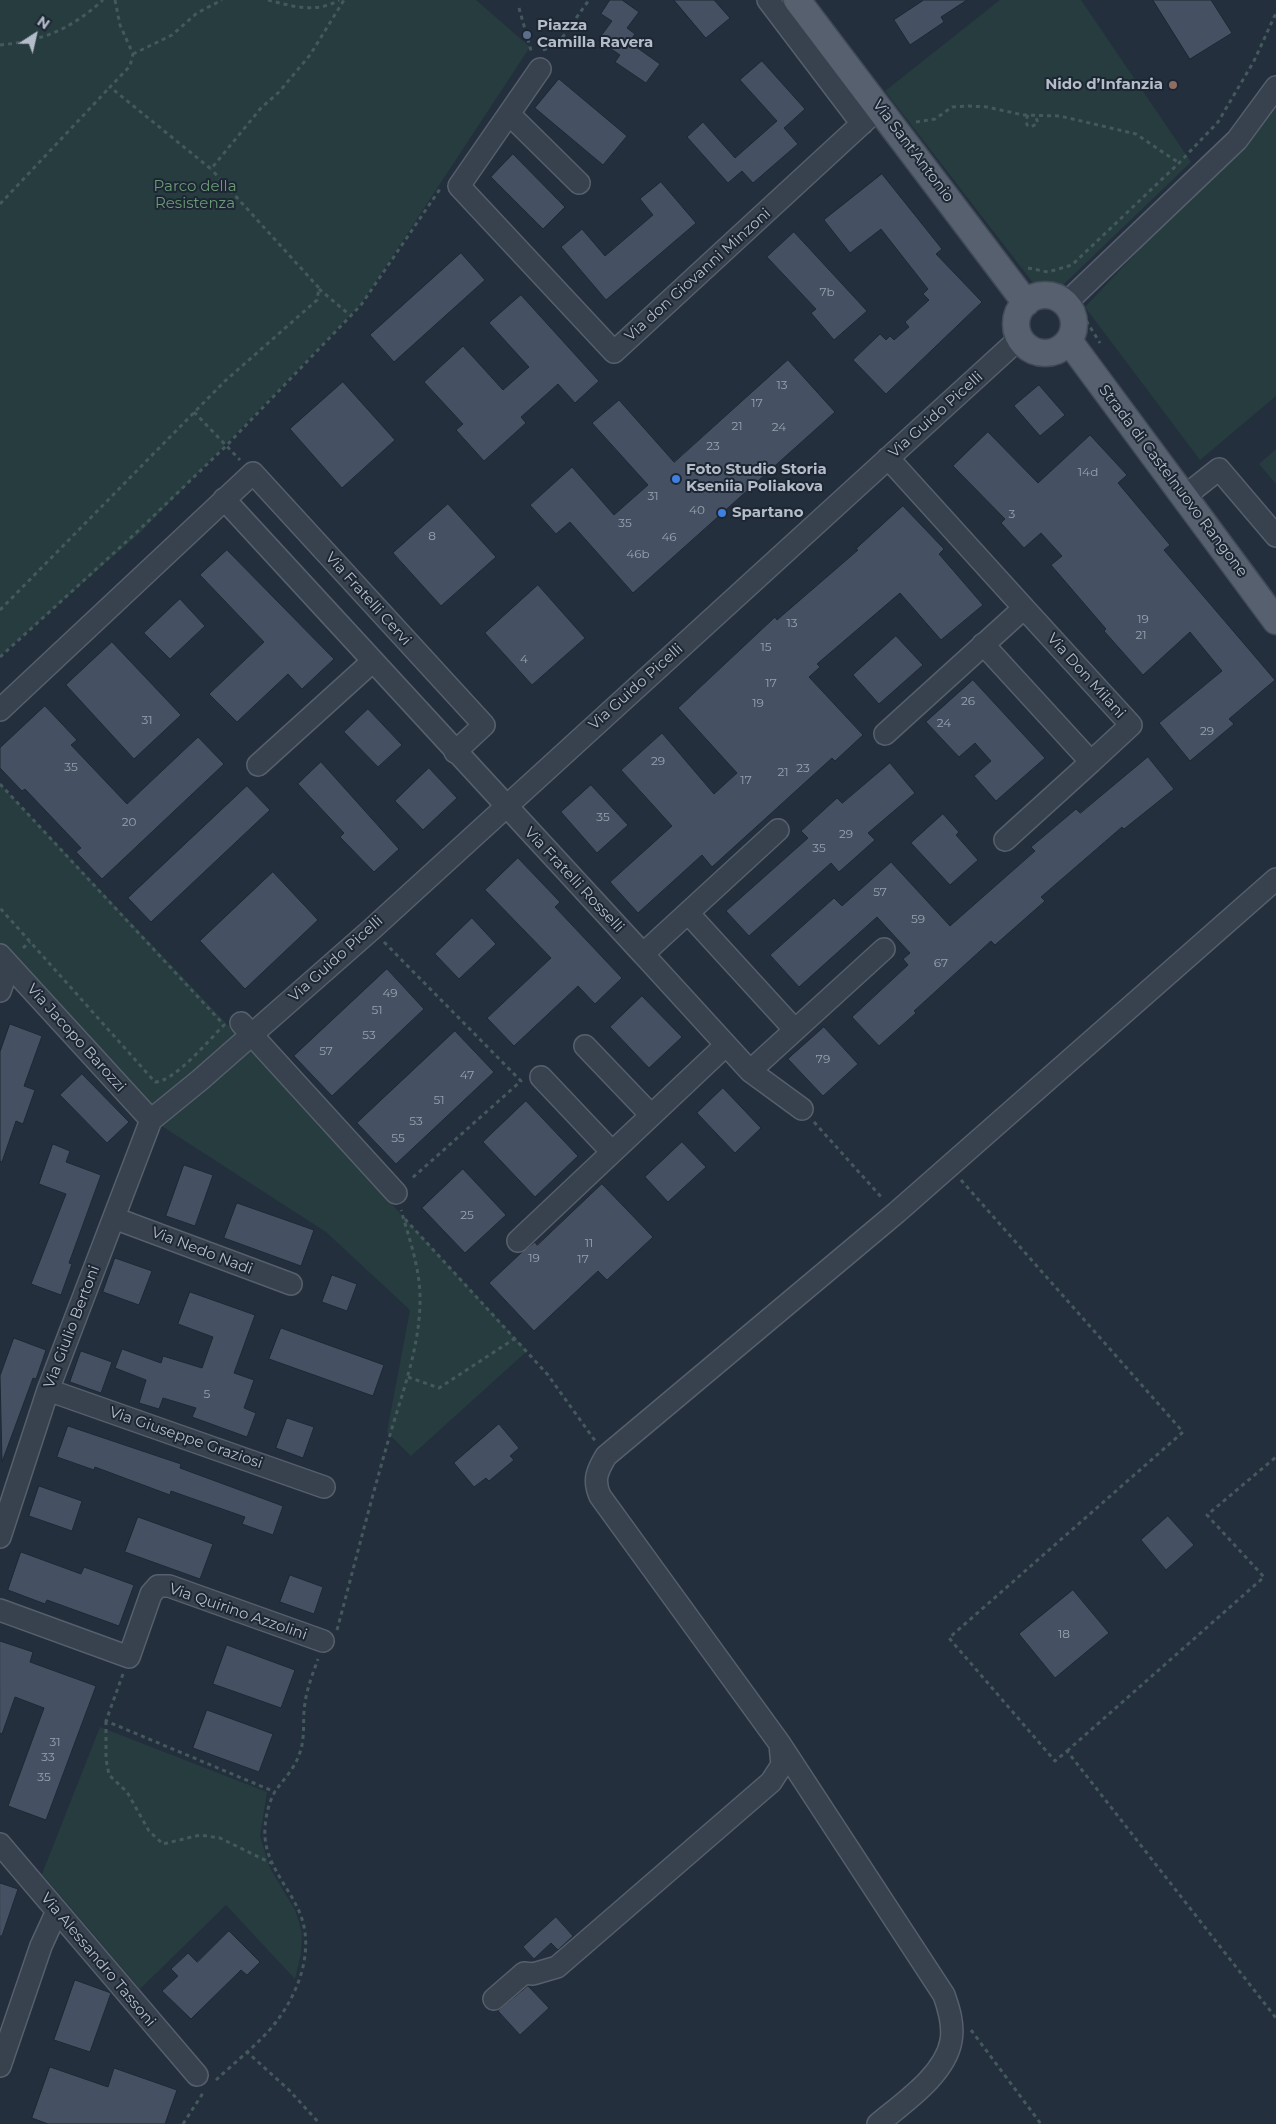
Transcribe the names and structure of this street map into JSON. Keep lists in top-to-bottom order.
{
  "streets": {
    "main road": ["Via Sant'Antonio", "Strada di Castelnuovo Rangone"],
    "street": [
      "Via don Giovanni Minzoni",
      "Via Guido Picelli",
      "Via Fratelli Cervi",
      "Via Don Milani",
      "Via Fratelli Rosselli",
      "Via Jacopo Barozzi",
      "Via Nedo Nadi",
      "Via Giulio Bertoni",
      "Via Giuseppe Graziosi",
      "Via Quirino Azzolini",
      "Via Alessandro Tassoni"
    ]
  },
  "crossings": [
    ["Via Sant'Antonio", "Via don Giovanni Minzoni"],
    ["Via Sant'Antonio", "Via Guido Picelli"],
    ["Via Sant'Antonio", "Strada di Castelnuovo Rangone"],
    ["Via Guido Picelli", "Strada di Castelnuovo Rangone"],
    ["Via Guido Picelli", "Via Fratelli Rosselli"],
    ["Via Guido Picelli", "Via Jacopo Barozzi"],
    ["Via Guido Picelli", "Via Giulio Bertoni"],
    ["Via Jacopo Barozzi", "Via Giulio Bertoni"],
    ["Via Nedo Nadi", "Via Giulio Bertoni"],
    ["Via Giulio Bertoni", "Via Giuseppe Graziosi"]
  ],
  "parks": ["Parco della Resistenza"],
  "places": [
    "Piazza Camilla Ravera",
    "Nido d’Infanzia",
    "Foto Studio Storia Kseniia Poliakova",
    "Spartano"
  ],
  "house_numbers": [
    "7b",
    "13",
    "17",
    "21",
    "24",
    "23",
    "14d",
    "31",
    "40",
    "3",
    "35",
    "8",
    "46",
    "46b",
    "19",
    "13",
    "21",
    "15",
    "4",
    "17",
    "26",
    "19",
    "31",
    "24",
    "29",
    "29",
    "35",
    "23",
    "21",
    "17",
    "35",
    "20",
    "29",
    "35",
    "57",
    "59",
    "67",
    "49",
    "51",
    "53",
    "57",
    "79",
    "47",
    "51",
    "53",
    "55",
    "25",
    "11",
    "19",
    "17",
    "5",
    "18",
    "31",
    "33",
    "35"
  ],
  "north": "top right"
}
